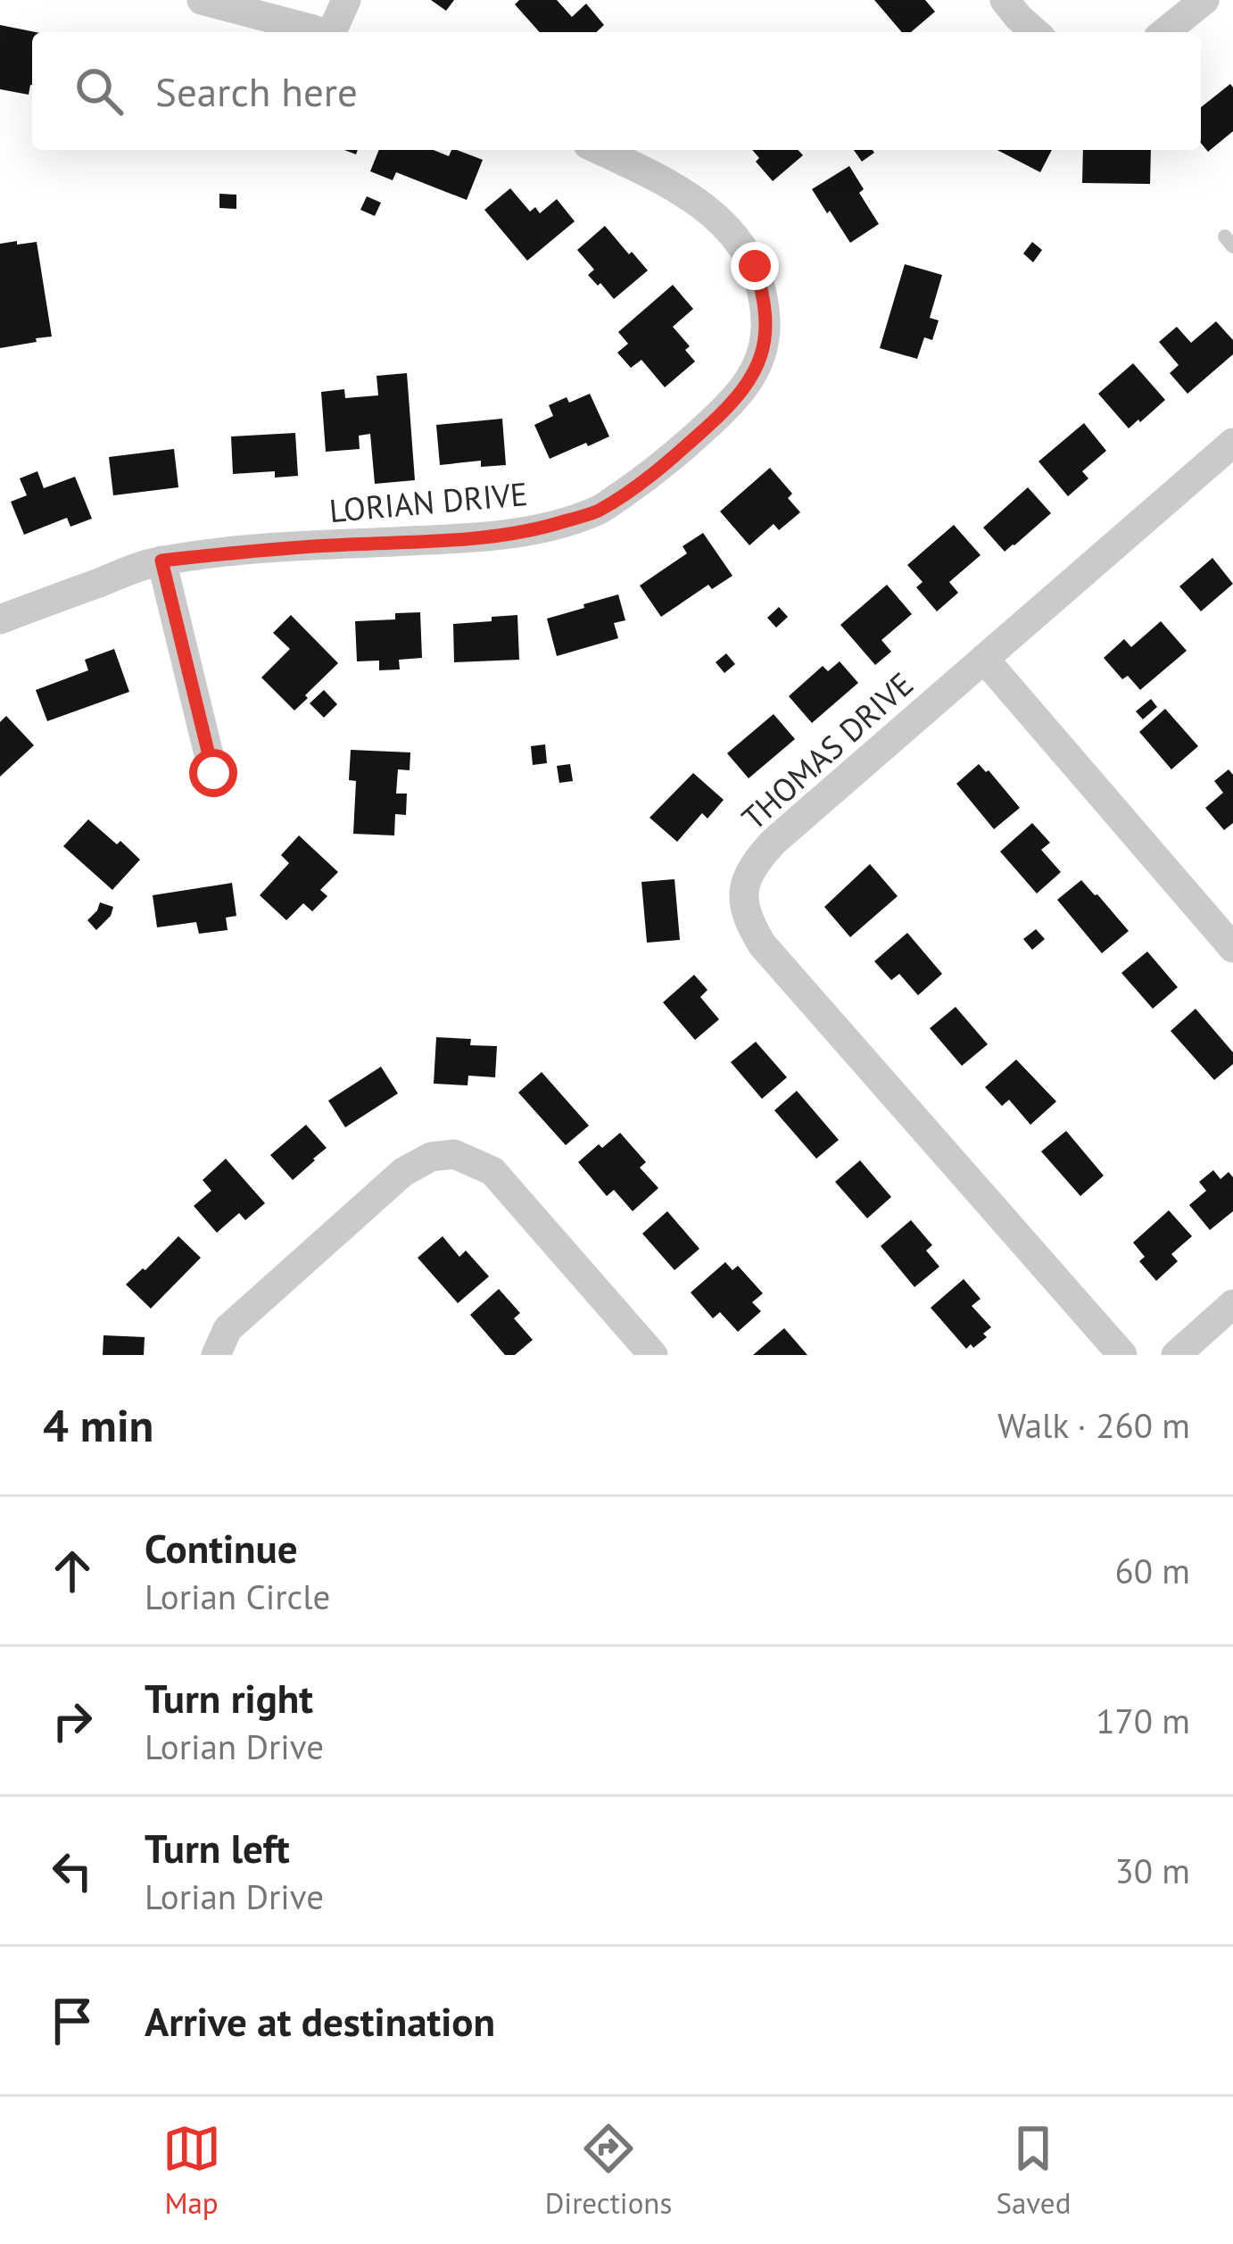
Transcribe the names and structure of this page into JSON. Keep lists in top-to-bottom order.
{
  "streets": {
    "street": ["LORIAN DRIVE", "THOMAS DRIVE"]
  },
  "page": {
    "search": "Search here",
    "heading": ["4 min", "Walk · 260 m"],
    "list": [
      ["Continue", "Lorian Circle", "60 m"],
      ["Turn right", "Lorian Drive", "170 m"],
      ["Turn left", "Lorian Drive", "30 m"],
      "Arrive at destination"
    ],
    "nav": ["Map", "Directions", "Saved"]
  }
}
